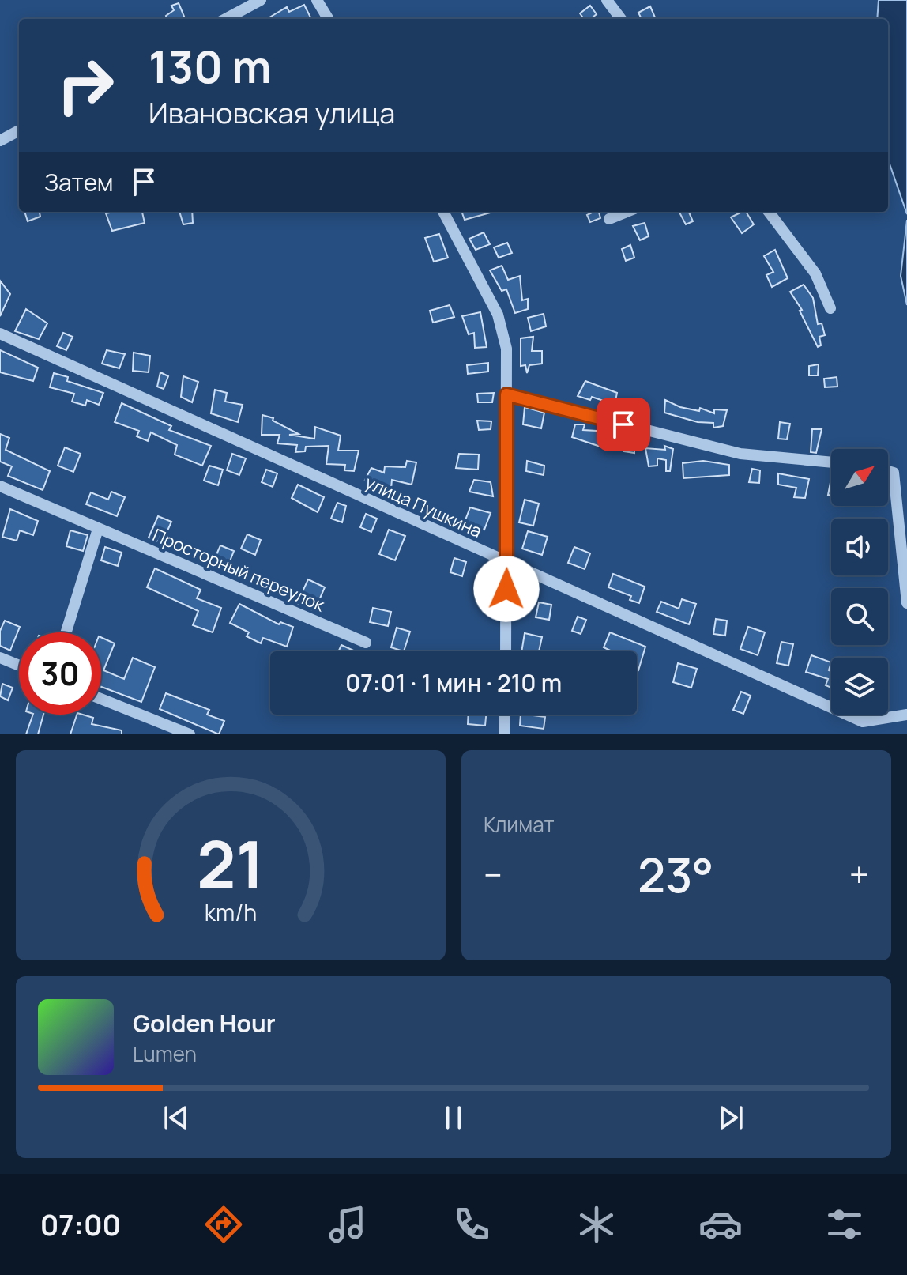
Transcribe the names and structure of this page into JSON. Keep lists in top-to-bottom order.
{
  "streets": {
    "street": ["улица Пушкина", "Просторный переулок"]
  },
  "north": "top right",
  "page": {
    "turn": ["130 m", "Ивановская улица"],
    "then": "Затем",
    "limit": "30",
    "trip": "07:01 · 1 мин · 210 m",
    "tile": "Климат",
    "heat": ["−", "23°", "+"],
    "song": ["Golden Hour", "Lumen"],
    "tabs": "07:00",
    "gauge": ["21", "km/h"]
  }
}
